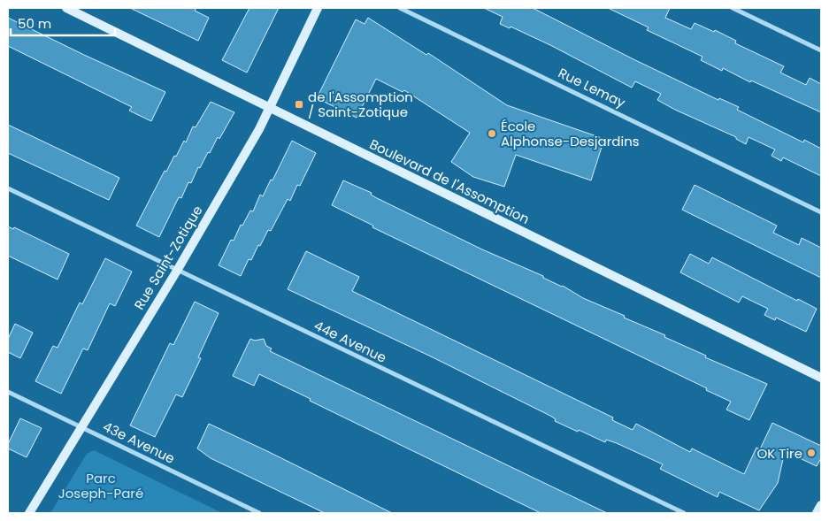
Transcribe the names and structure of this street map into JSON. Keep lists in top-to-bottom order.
{
  "streets": {
    "street": [
      "Rue Lemay",
      "Boulevard de l'Assomption",
      "Rue Saint-Zotique",
      "44e Avenue",
      "43e Avenue"
    ]
  },
  "crossings": [
    ["Boulevard de l'Assomption", "Rue Saint-Zotique"],
    ["Rue Saint-Zotique", "44e Avenue"],
    ["Rue Saint-Zotique", "43e Avenue"]
  ],
  "parks": ["Parc Joseph-Paré"],
  "places": {
    "transit": ["de l'Assomption / Saint-Zotique"],
    "other": ["École Alphonse-Desjardins", "OK Tire"]
  },
  "scale_bar": "50 m"
}
